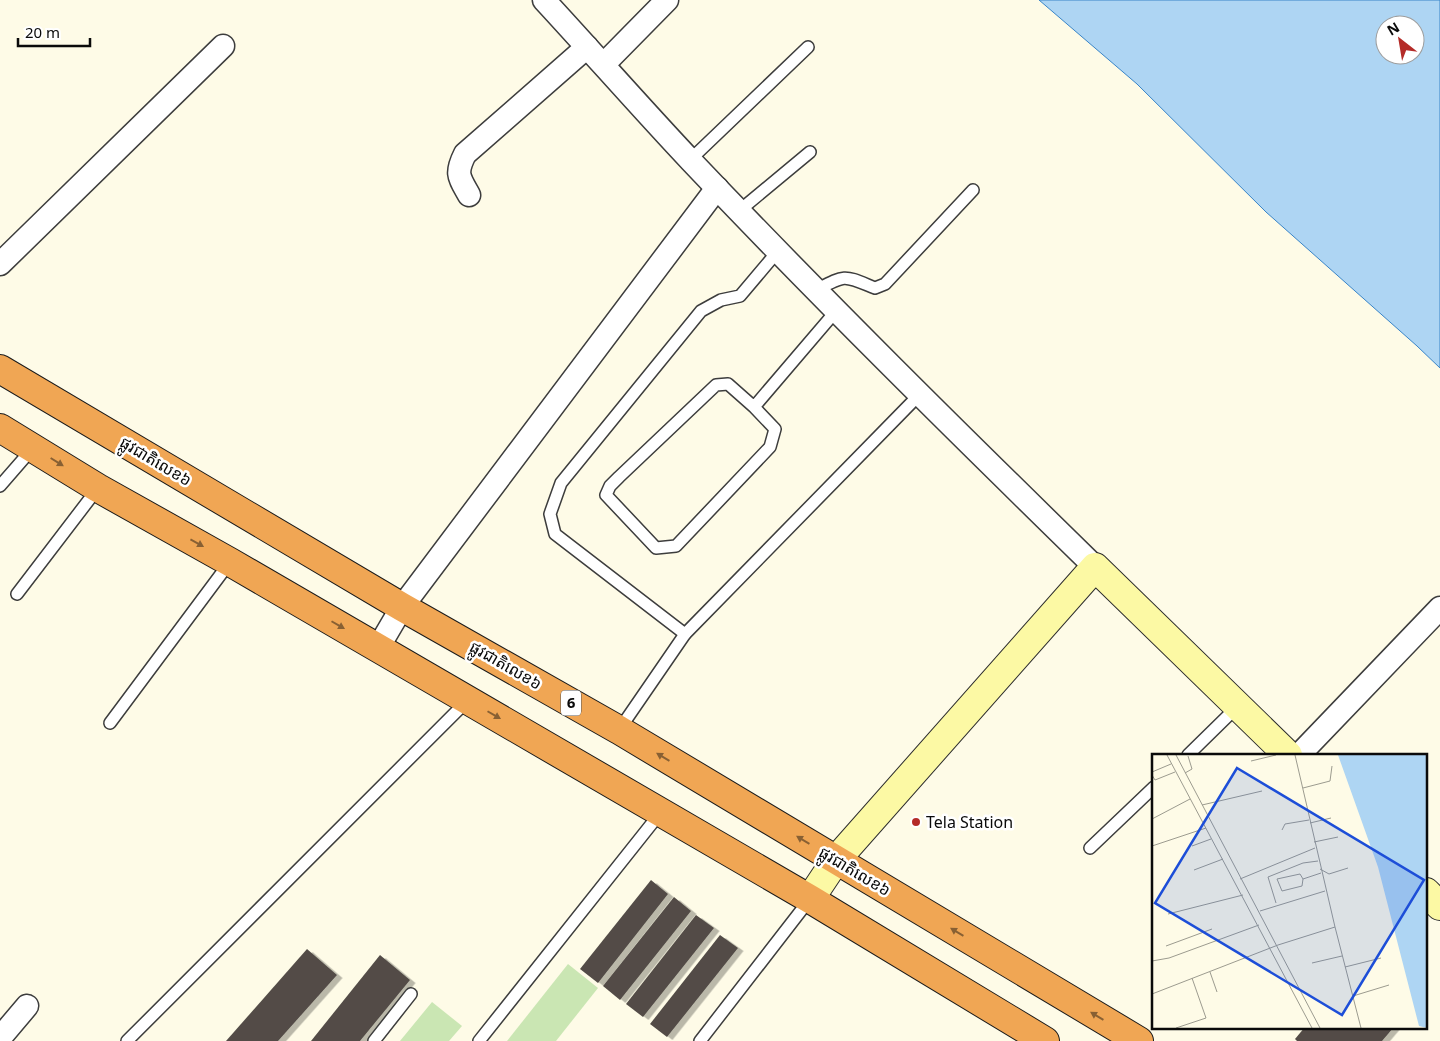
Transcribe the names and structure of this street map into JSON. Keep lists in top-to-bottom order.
{
  "streets": {
    "highway": ["ផ្លូវជាតិលេខ៦", "6"]
  },
  "places": ["Tela Station"],
  "scale_bar": "20 m",
  "north": "top left"
}
